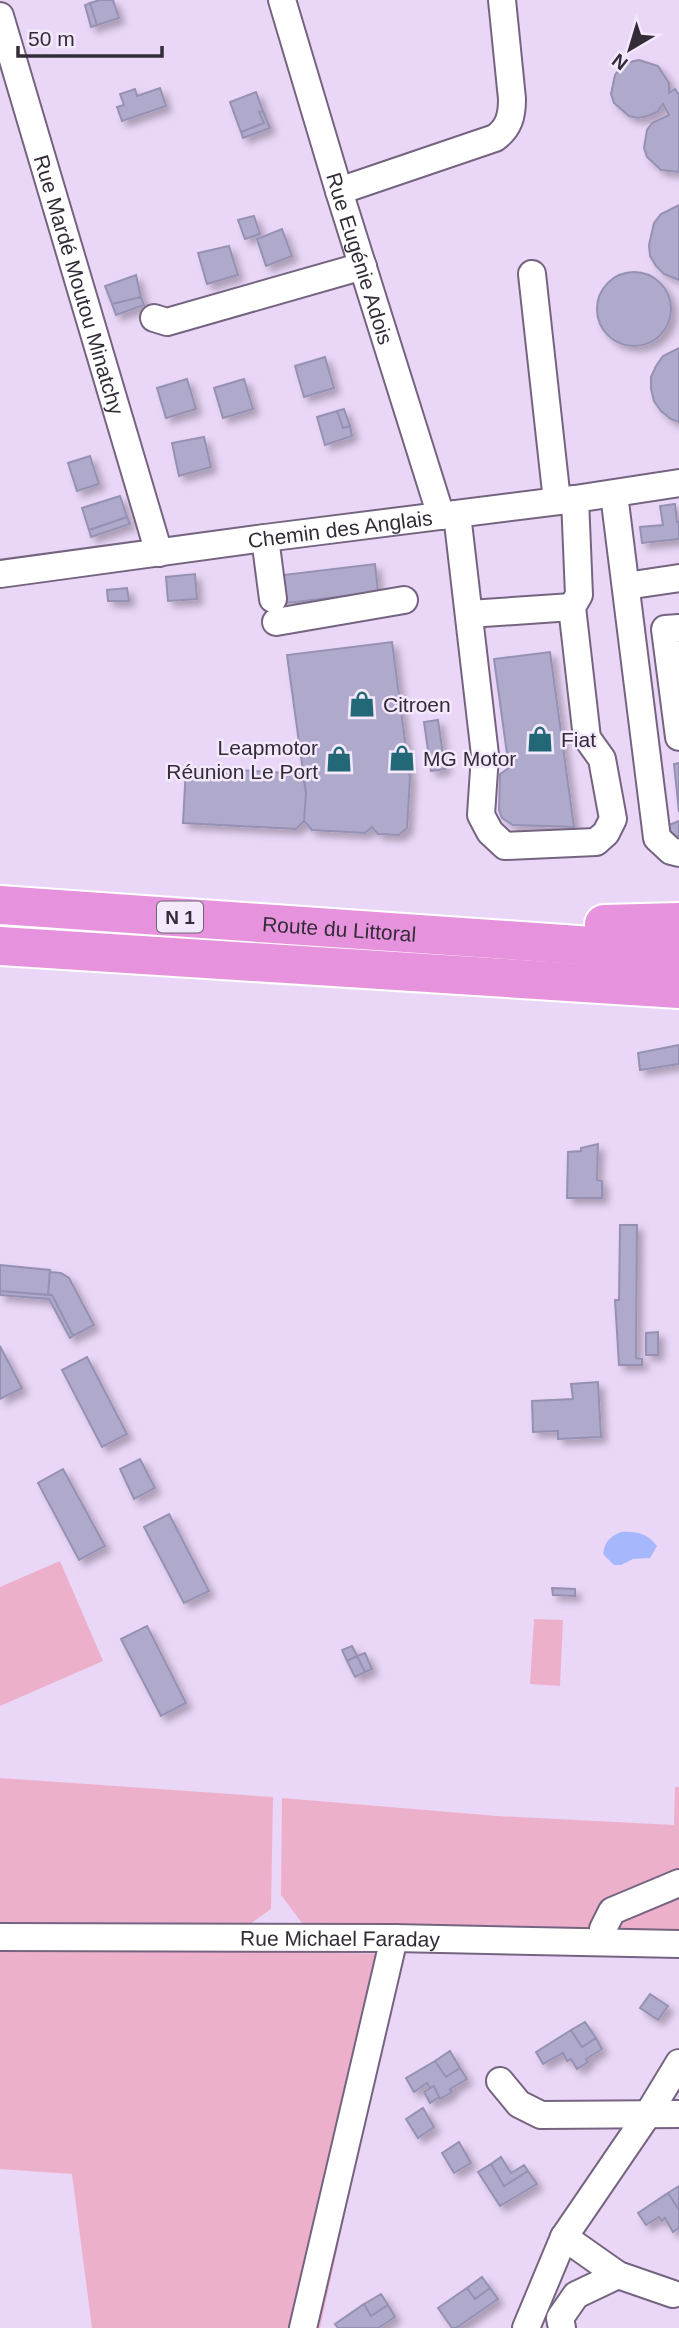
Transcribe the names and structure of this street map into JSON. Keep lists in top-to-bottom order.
{
  "streets": {
    "highway": ["N 1", "Route du Littoral"],
    "street": [
      "Rue Eugénie Adois",
      "Rue Mardé Moutou Minatchy",
      "Chemin des Anglais",
      "Rue Michael Faraday"
    ]
  },
  "crossings": [
    ["Rue Eugénie Adois", "Chemin des Anglais"],
    ["Rue Mardé Moutou Minatchy", "Chemin des Anglais"]
  ],
  "places": {
    "shop": [
      "Citroen",
      "Fiat",
      "MG Motor",
      "Leapmotor Réunion Le Port"
    ]
  },
  "scale_bar": "50 m",
  "north": "bottom left"
}
